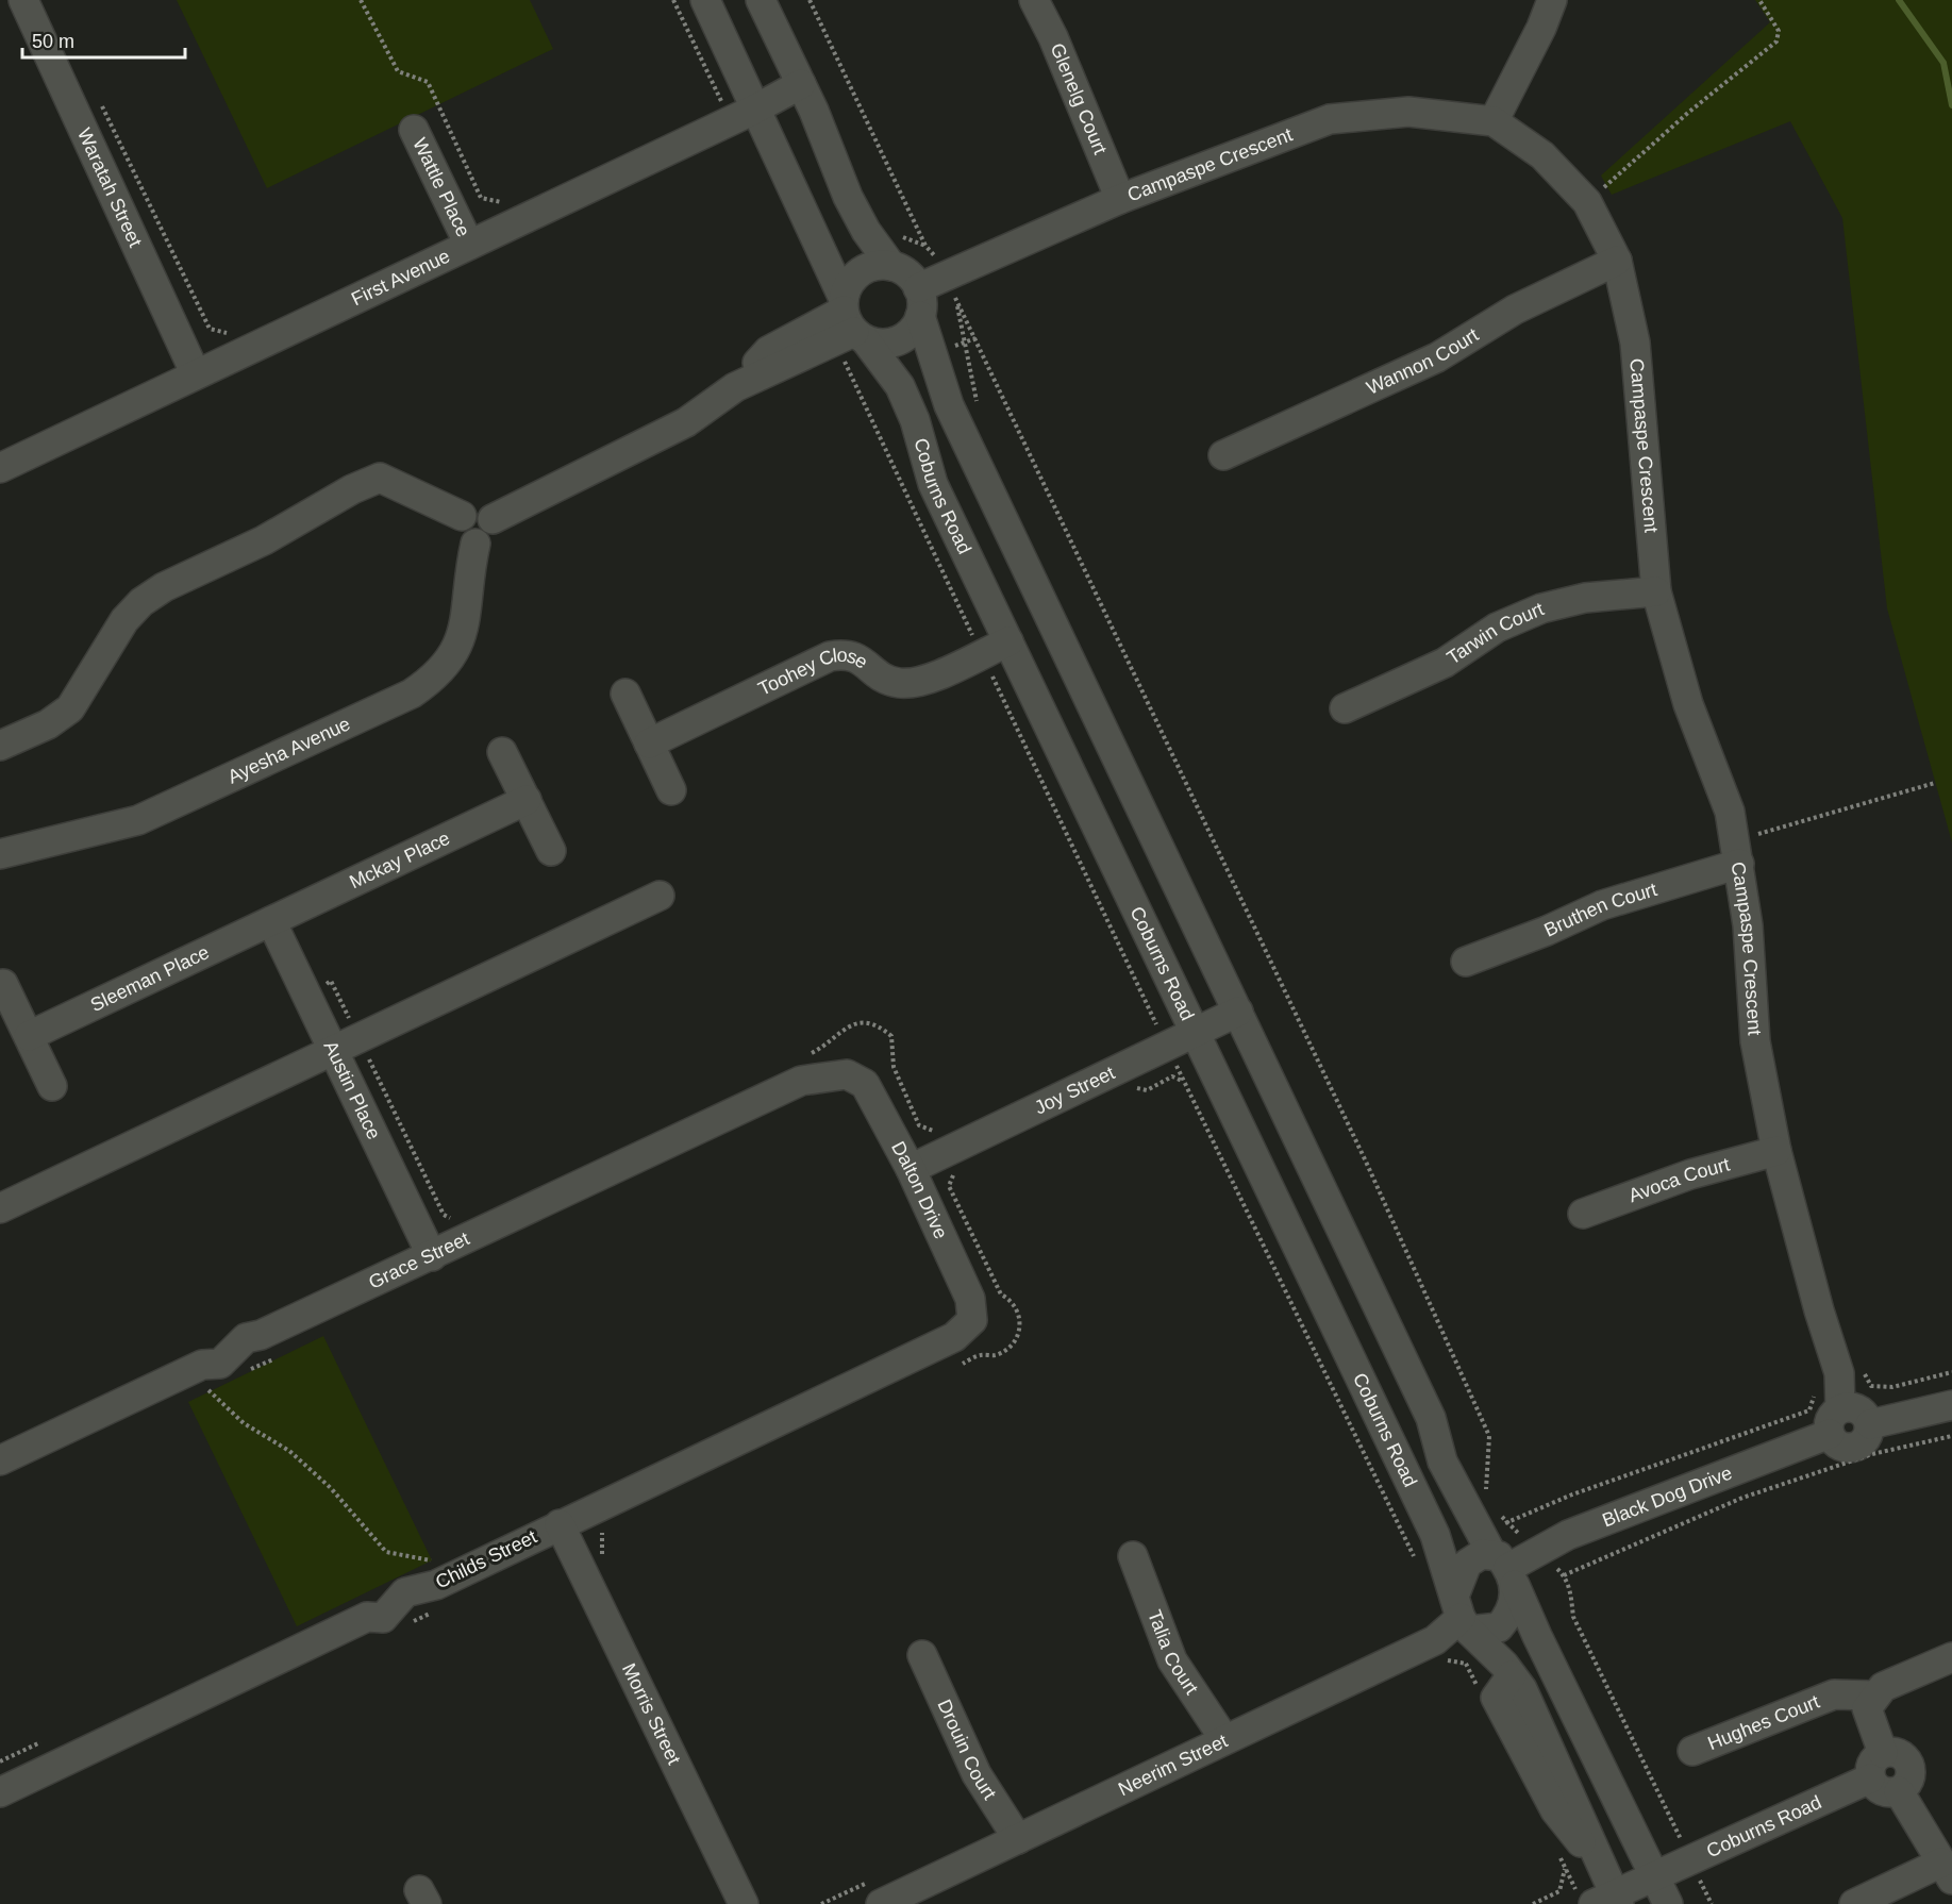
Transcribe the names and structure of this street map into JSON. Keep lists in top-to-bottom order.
{
  "streets": {
    "street": [
      "Glenelg Court",
      "Campaspe Crescent",
      "Waratah Street",
      "Wattle Place",
      "First Avenue",
      "Wannon Court",
      "Coburns Road",
      "Tarwin Court",
      "Toohey Close",
      "Ayesha Avenue",
      "Mckay Place",
      "Bruthen Court",
      "Sleeman Place",
      "Austin Place",
      "Joy Street",
      "Avoca Court",
      "Dalton Drive",
      "Grace Street",
      "Black Dog Drive",
      "Childs Street",
      "Talia Court",
      "Morris Street",
      "Hughes Court",
      "Drouin Court",
      "Neerim Street"
    ]
  },
  "crossings": [
    ["Glenelg Court", "Campaspe Crescent"],
    ["Campaspe Crescent", "Wannon Court"],
    ["Campaspe Crescent", "Coburns Road"],
    ["Campaspe Crescent", "Tarwin Court"],
    ["Campaspe Crescent", "Bruthen Court"],
    ["Campaspe Crescent", "Avoca Court"],
    ["Campaspe Crescent", "Black Dog Drive"],
    ["Waratah Street", "First Avenue"],
    ["Wattle Place", "First Avenue"],
    ["First Avenue", "Coburns Road"],
    ["Coburns Road", "Toohey Close"],
    ["Coburns Road", "Joy Street"],
    ["Coburns Road", "Black Dog Drive"],
    ["Coburns Road", "Neerim Street"],
    ["Mckay Place", "Sleeman Place"],
    ["Mckay Place", "Austin Place"],
    ["Sleeman Place", "Austin Place"],
    ["Austin Place", "Grace Street"],
    ["Joy Street", "Dalton Drive"],
    ["Dalton Drive", "Grace Street"],
    ["Dalton Drive", "Childs Street"],
    ["Black Dog Drive", "Neerim Street"],
    ["Childs Street", "Morris Street"],
    ["Talia Court", "Neerim Street"],
    ["Drouin Court", "Neerim Street"]
  ],
  "scale_bar": "50 m"
}
